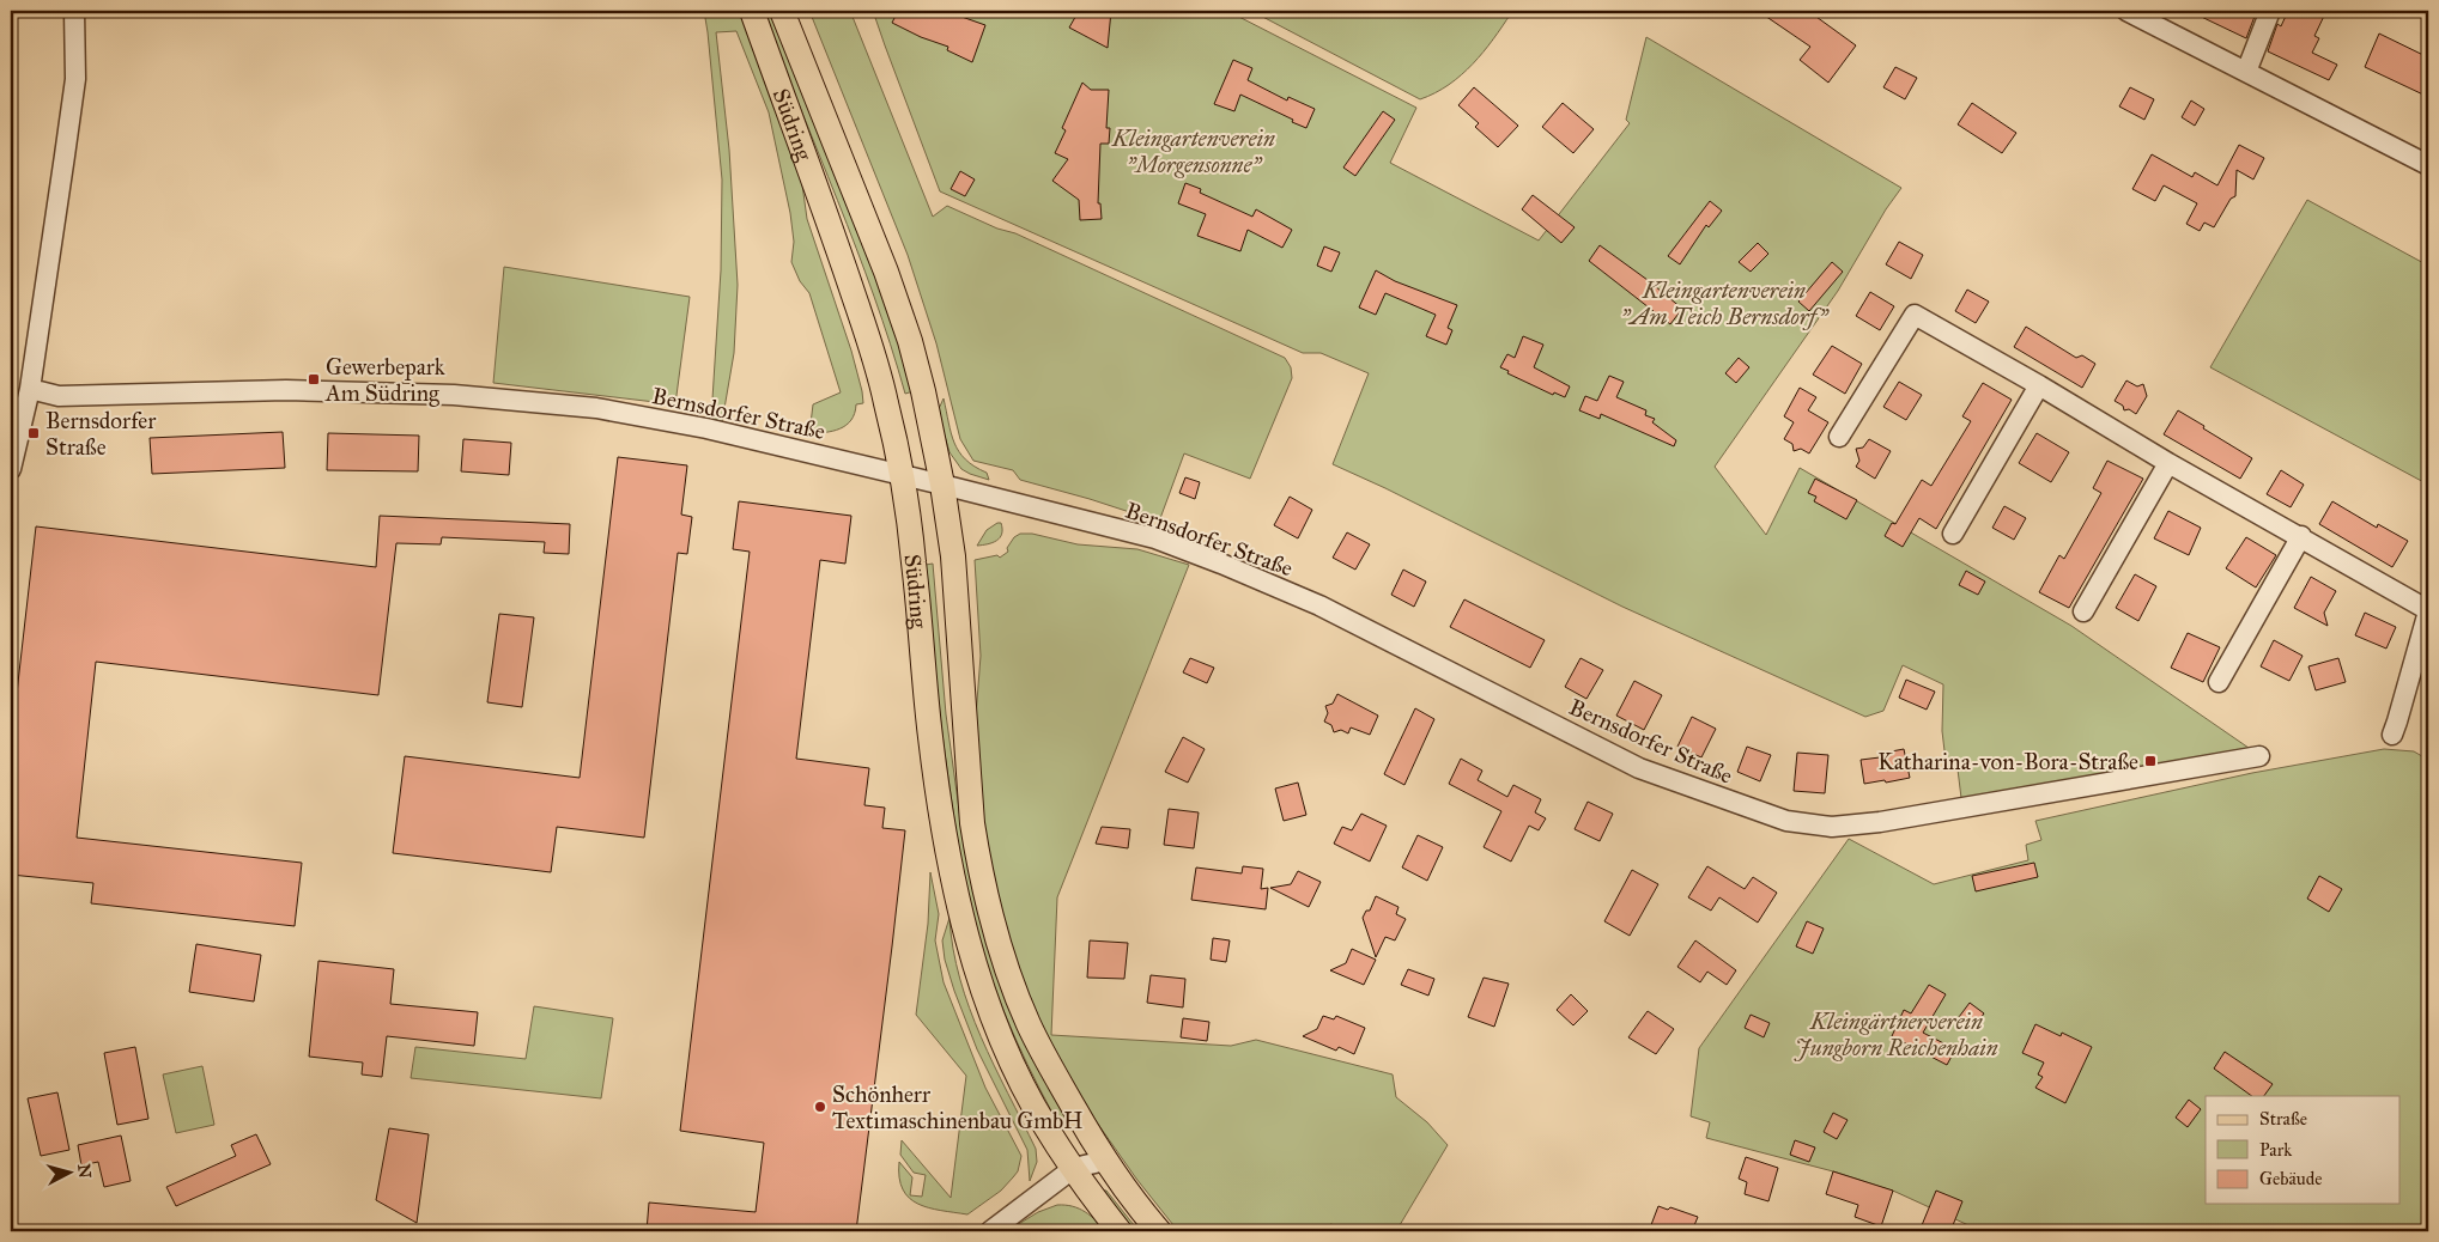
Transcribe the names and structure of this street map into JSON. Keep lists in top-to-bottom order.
{
  "streets": {
    "main road": ["Südring"],
    "street": ["Bernsdorfer Straße"]
  },
  "crossings": [
    ["Südring", "Bernsdorfer Straße"]
  ],
  "parks": ["Kleingartenverein \"Morgensonne\"", "Kleingartenverein \"Am Teich Bernsdorf\"", "Kleingärtnerverein Jungborn Reichenhain"],
  "places": {
    "transit": ["Gewerbepark Am Südring", "Bernsdorfer Straße", "Katharina-von-Bora-Straße"],
    "other": ["Schönherr Textimaschinenbau GmbH"]
  },
  "legend": ["Straße", "Park", "Gebäude"],
  "north": "right"
}
